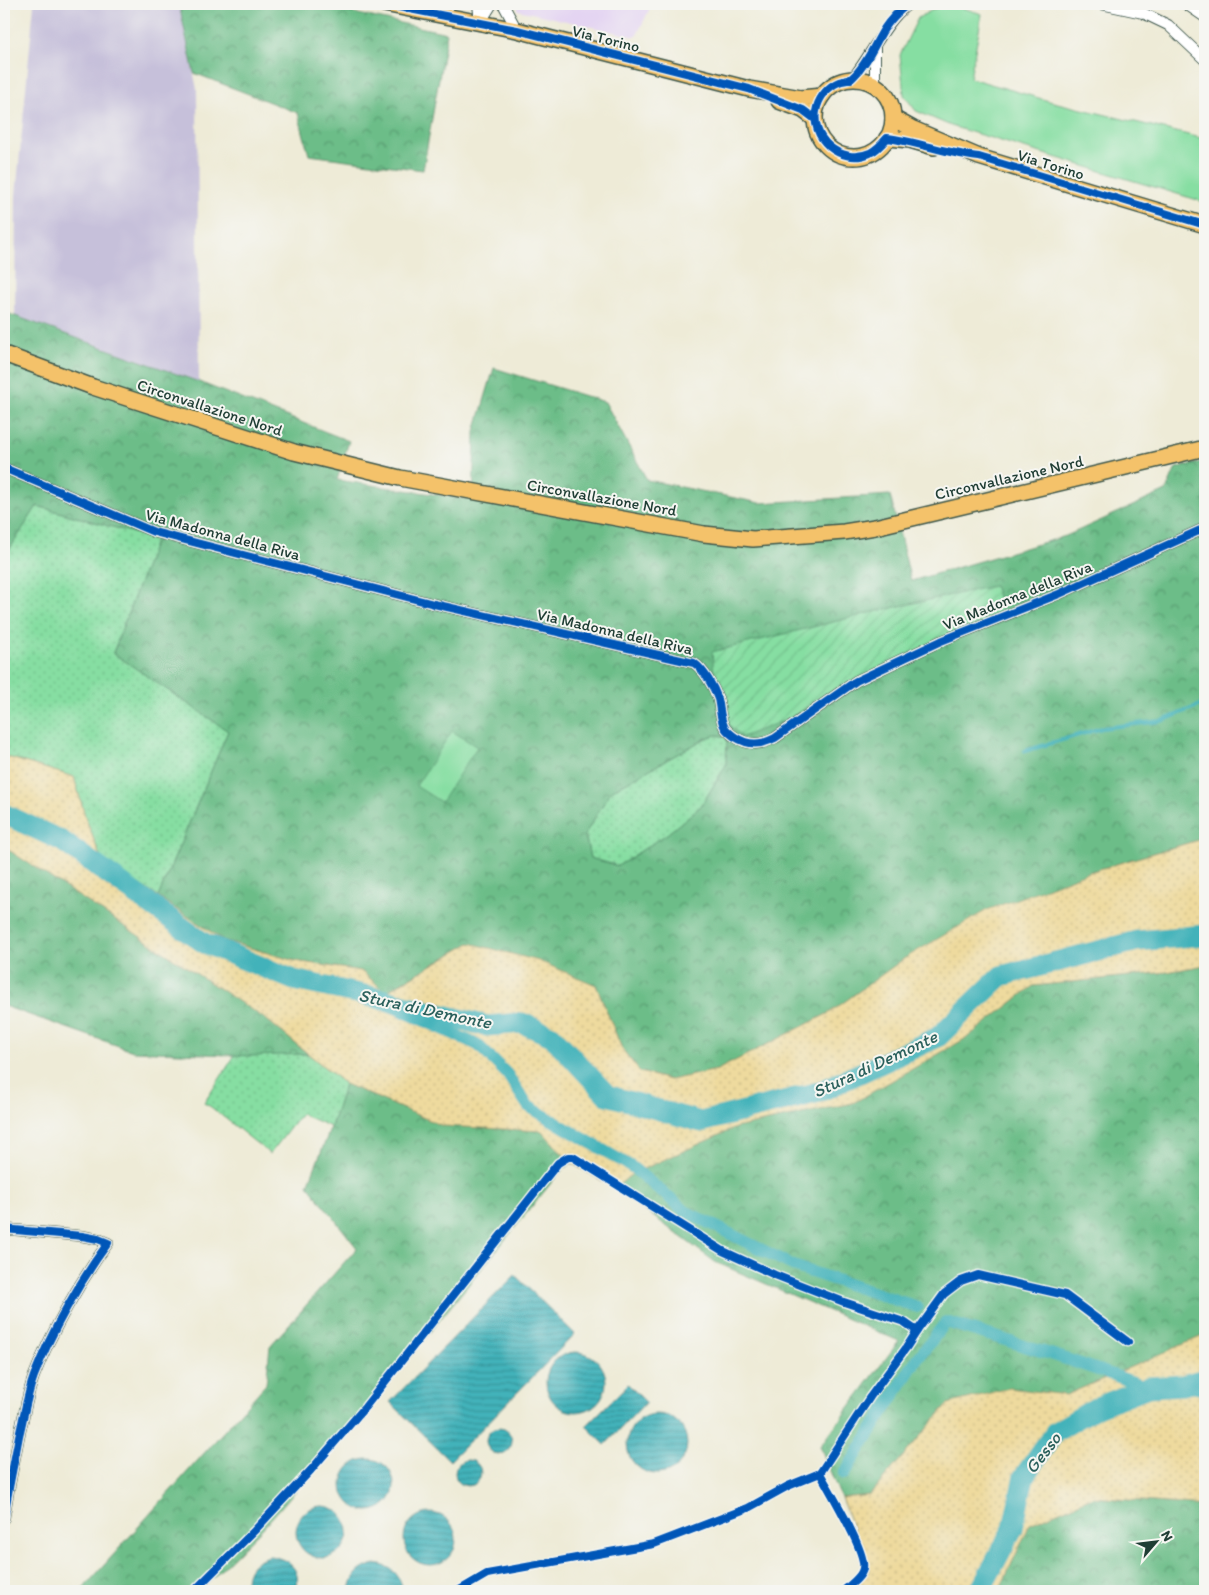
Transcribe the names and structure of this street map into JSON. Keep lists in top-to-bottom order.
{
  "streets": {
    "main road": ["Via Torino", "Circonvallazione Nord"],
    "street": ["Via Madonna della Riva"]
  },
  "water": ["Stura di Demonte", "Gesso"],
  "north": "top right"
}
